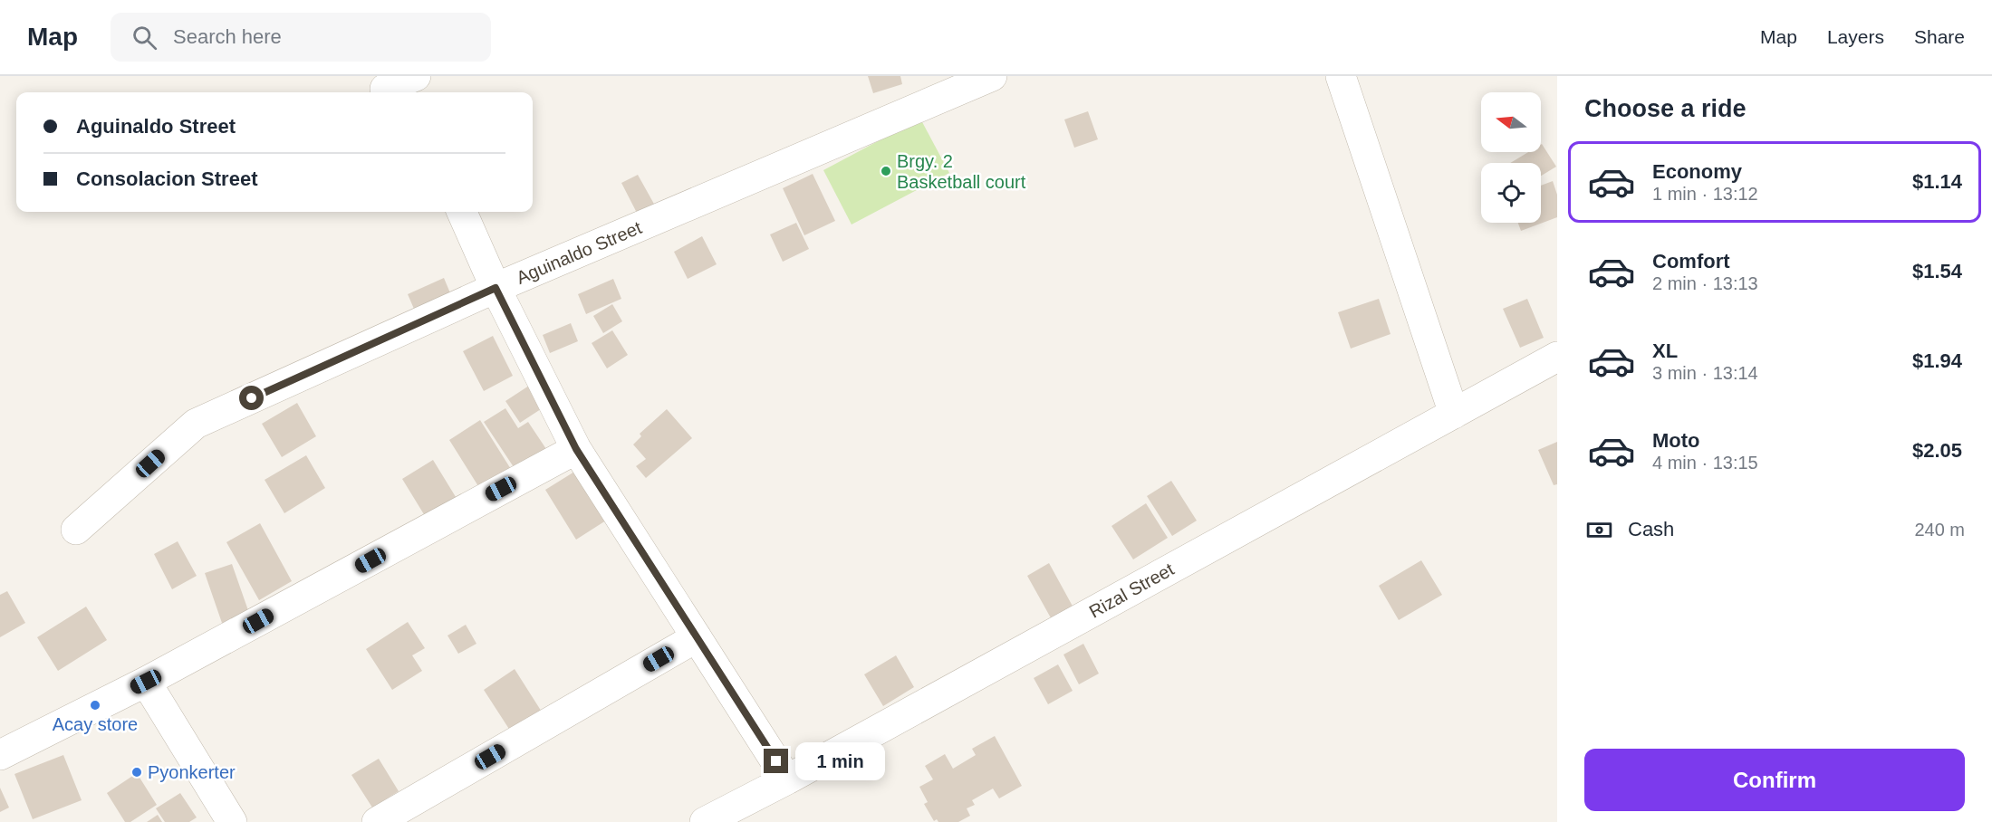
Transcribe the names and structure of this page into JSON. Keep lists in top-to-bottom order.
{
  "streets": {
    "street": ["Aguinaldo Street", "Rizal Street"]
  },
  "places": ["Brgy. 2 Basketball court", "Acay store", "Pyonkerter"],
  "north": "left",
  "page": {
    "header": "Map",
    "search": "Search here",
    "nav": ["Map", "Layers", "Share"],
    "heading": "Choose a ride",
    "banner": ["Aguinaldo Street", "Consolacion Street"],
    "list": [
      {
        "name": "Economy",
        "note": "1 min · 13:12",
        "value": "$1.14"
      },
      {
        "name": "Comfort",
        "note": "2 min · 13:13",
        "value": "$1.54"
      },
      {
        "name": "XL",
        "note": "3 min · 13:14",
        "value": "$1.94"
      },
      {
        "name": "Moto",
        "note": "4 min · 13:15",
        "value": "$2.05"
      }
    ],
    "pay": ["Cash", "240 m"],
    "buttons": "Confirm",
    "bubble": "1 min"
  }
}
